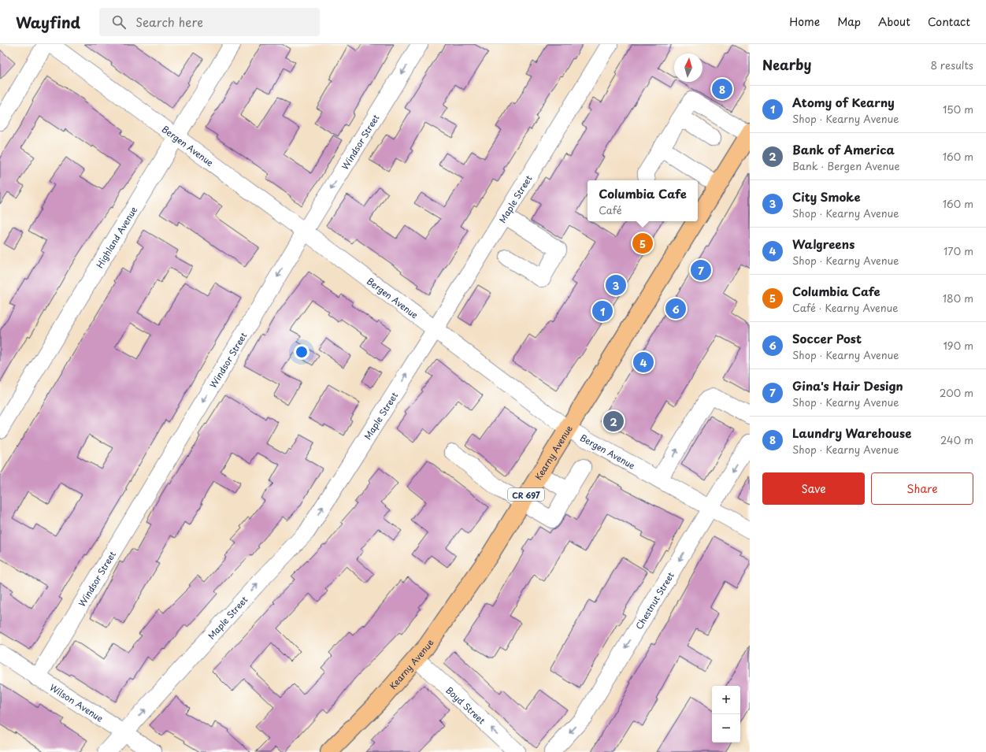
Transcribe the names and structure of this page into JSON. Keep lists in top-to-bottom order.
{
  "streets": {
    "main road": ["Kearny Avenue", "CR 697"],
    "street": [
      "Windsor Street",
      "Bergen Avenue",
      "Maple Street",
      "Highland Avenue",
      "Chestnut Street",
      "Wilson Avenue",
      "Boyd Street"
    ]
  },
  "crossings": [
    ["Windsor Street", "Bergen Avenue"],
    ["Windsor Street", "Wilson Avenue"],
    ["Bergen Avenue", "Maple Street"],
    ["Bergen Avenue", "Highland Avenue"],
    ["Bergen Avenue", "Kearny Avenue"],
    ["Bergen Avenue", "Chestnut Street"],
    ["Maple Street", "Wilson Avenue"],
    ["Kearny Avenue", "Boyd Street"]
  ],
  "one_way": [
    "Windsor Street",
    "Maple Street",
    "Chestnut Street",
    "Boyd Street"
  ],
  "north": "top",
  "page": {
    "header": "Wayfind",
    "search": "Search here",
    "nav": [
      "Home",
      "Map",
      "About",
      "Contact"
    ],
    "heading": ["Nearby", "8 results"],
    "pins": [
      "8",
      "5",
      "7",
      "3",
      "6",
      "1",
      "4",
      "2"
    ],
    "list": [
      {
        "mark": "1",
        "name": "Atomy of Kearny",
        "note": "Shop · Kearny Avenue",
        "value": "150 m"
      },
      {
        "mark": "2",
        "name": "Bank of America",
        "note": "Bank · Bergen Avenue",
        "value": "160 m"
      },
      {
        "mark": "3",
        "name": "City Smoke",
        "note": "Shop · Kearny Avenue",
        "value": "160 m"
      },
      {
        "mark": "4",
        "name": "Walgreens",
        "note": "Shop · Kearny Avenue",
        "value": "170 m"
      },
      {
        "mark": "5",
        "name": "Columbia Cafe",
        "note": "Café · Kearny Avenue",
        "value": "180 m"
      },
      {
        "mark": "6",
        "name": "Soccer Post",
        "note": "Shop · Kearny Avenue",
        "value": "190 m"
      },
      {
        "mark": "7",
        "name": "Gina's Hair Design",
        "note": "Shop · Kearny Avenue",
        "value": "200 m"
      },
      {
        "mark": "8",
        "name": "Laundry Warehouse",
        "note": "Shop · Kearny Avenue",
        "value": "240 m"
      }
    ],
    "popup": ["Columbia Cafe", "Café"],
    "buttons": ["Save", "Share"],
    "map_buttons": ["+", "−"]
  }
}
